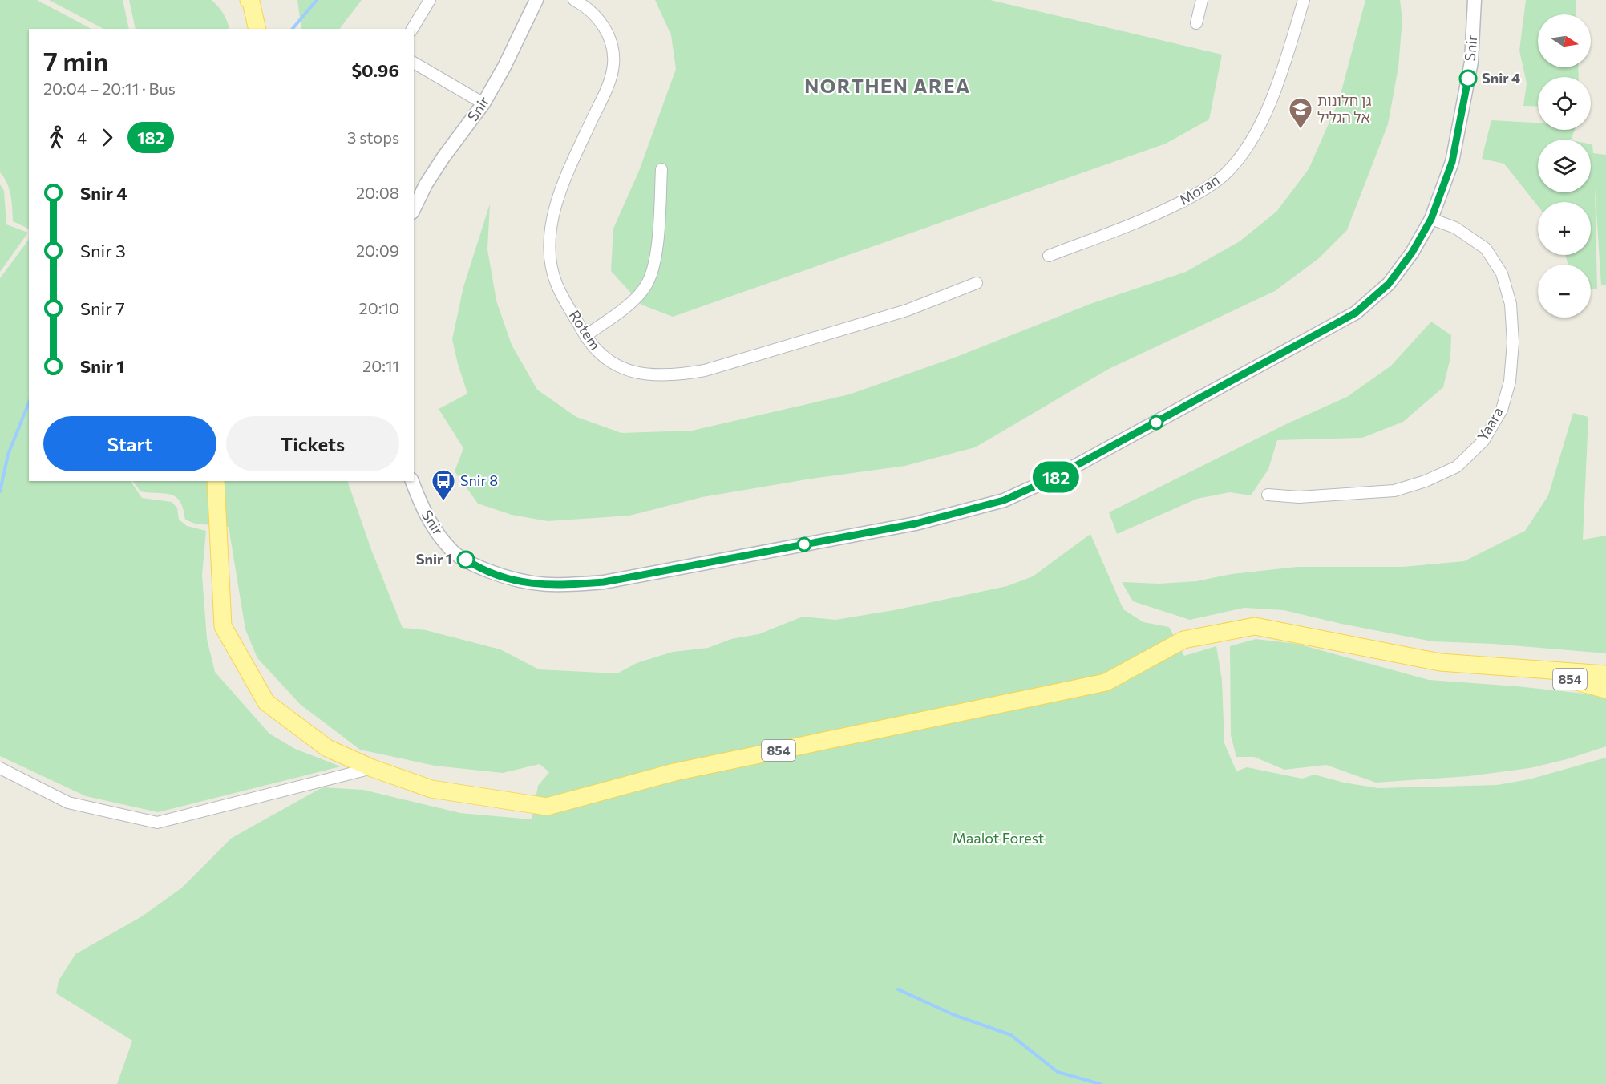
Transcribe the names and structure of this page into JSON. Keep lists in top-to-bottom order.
{
  "streets": {
    "main road": ["854"],
    "street": [
      "Snir",
      "Moran",
      "Rotem",
      "Yaara"
    ]
  },
  "crossings": [
    ["Snir", "Yaara"]
  ],
  "districts": ["NORTHEN AREA"],
  "parks": ["Maalot Forest"],
  "places": {
    "other": ["Snir 4", "Snir 1"],
    "school or university": ["גן חלונות אל הגליל"],
    "bus stop": ["Snir 8"]
  },
  "lines": ["bus line 182"],
  "north": "right",
  "page": {
    "on_map": "182",
    "map_buttons": ["+", "−"],
    "heading": ["7 min", "20:04 – 20:11 · Bus", "$0.96"],
    "legs": ["4", "182", "3 stops"],
    "list": [
      {
        "name": "Snir 4",
        "value": "20:08"
      },
      {
        "name": "Snir 3",
        "value": "20:09"
      },
      {
        "name": "Snir 7",
        "value": "20:10"
      },
      {
        "name": "Snir 1",
        "value": "20:11"
      }
    ],
    "buttons": ["Start", "Tickets"]
  }
}
